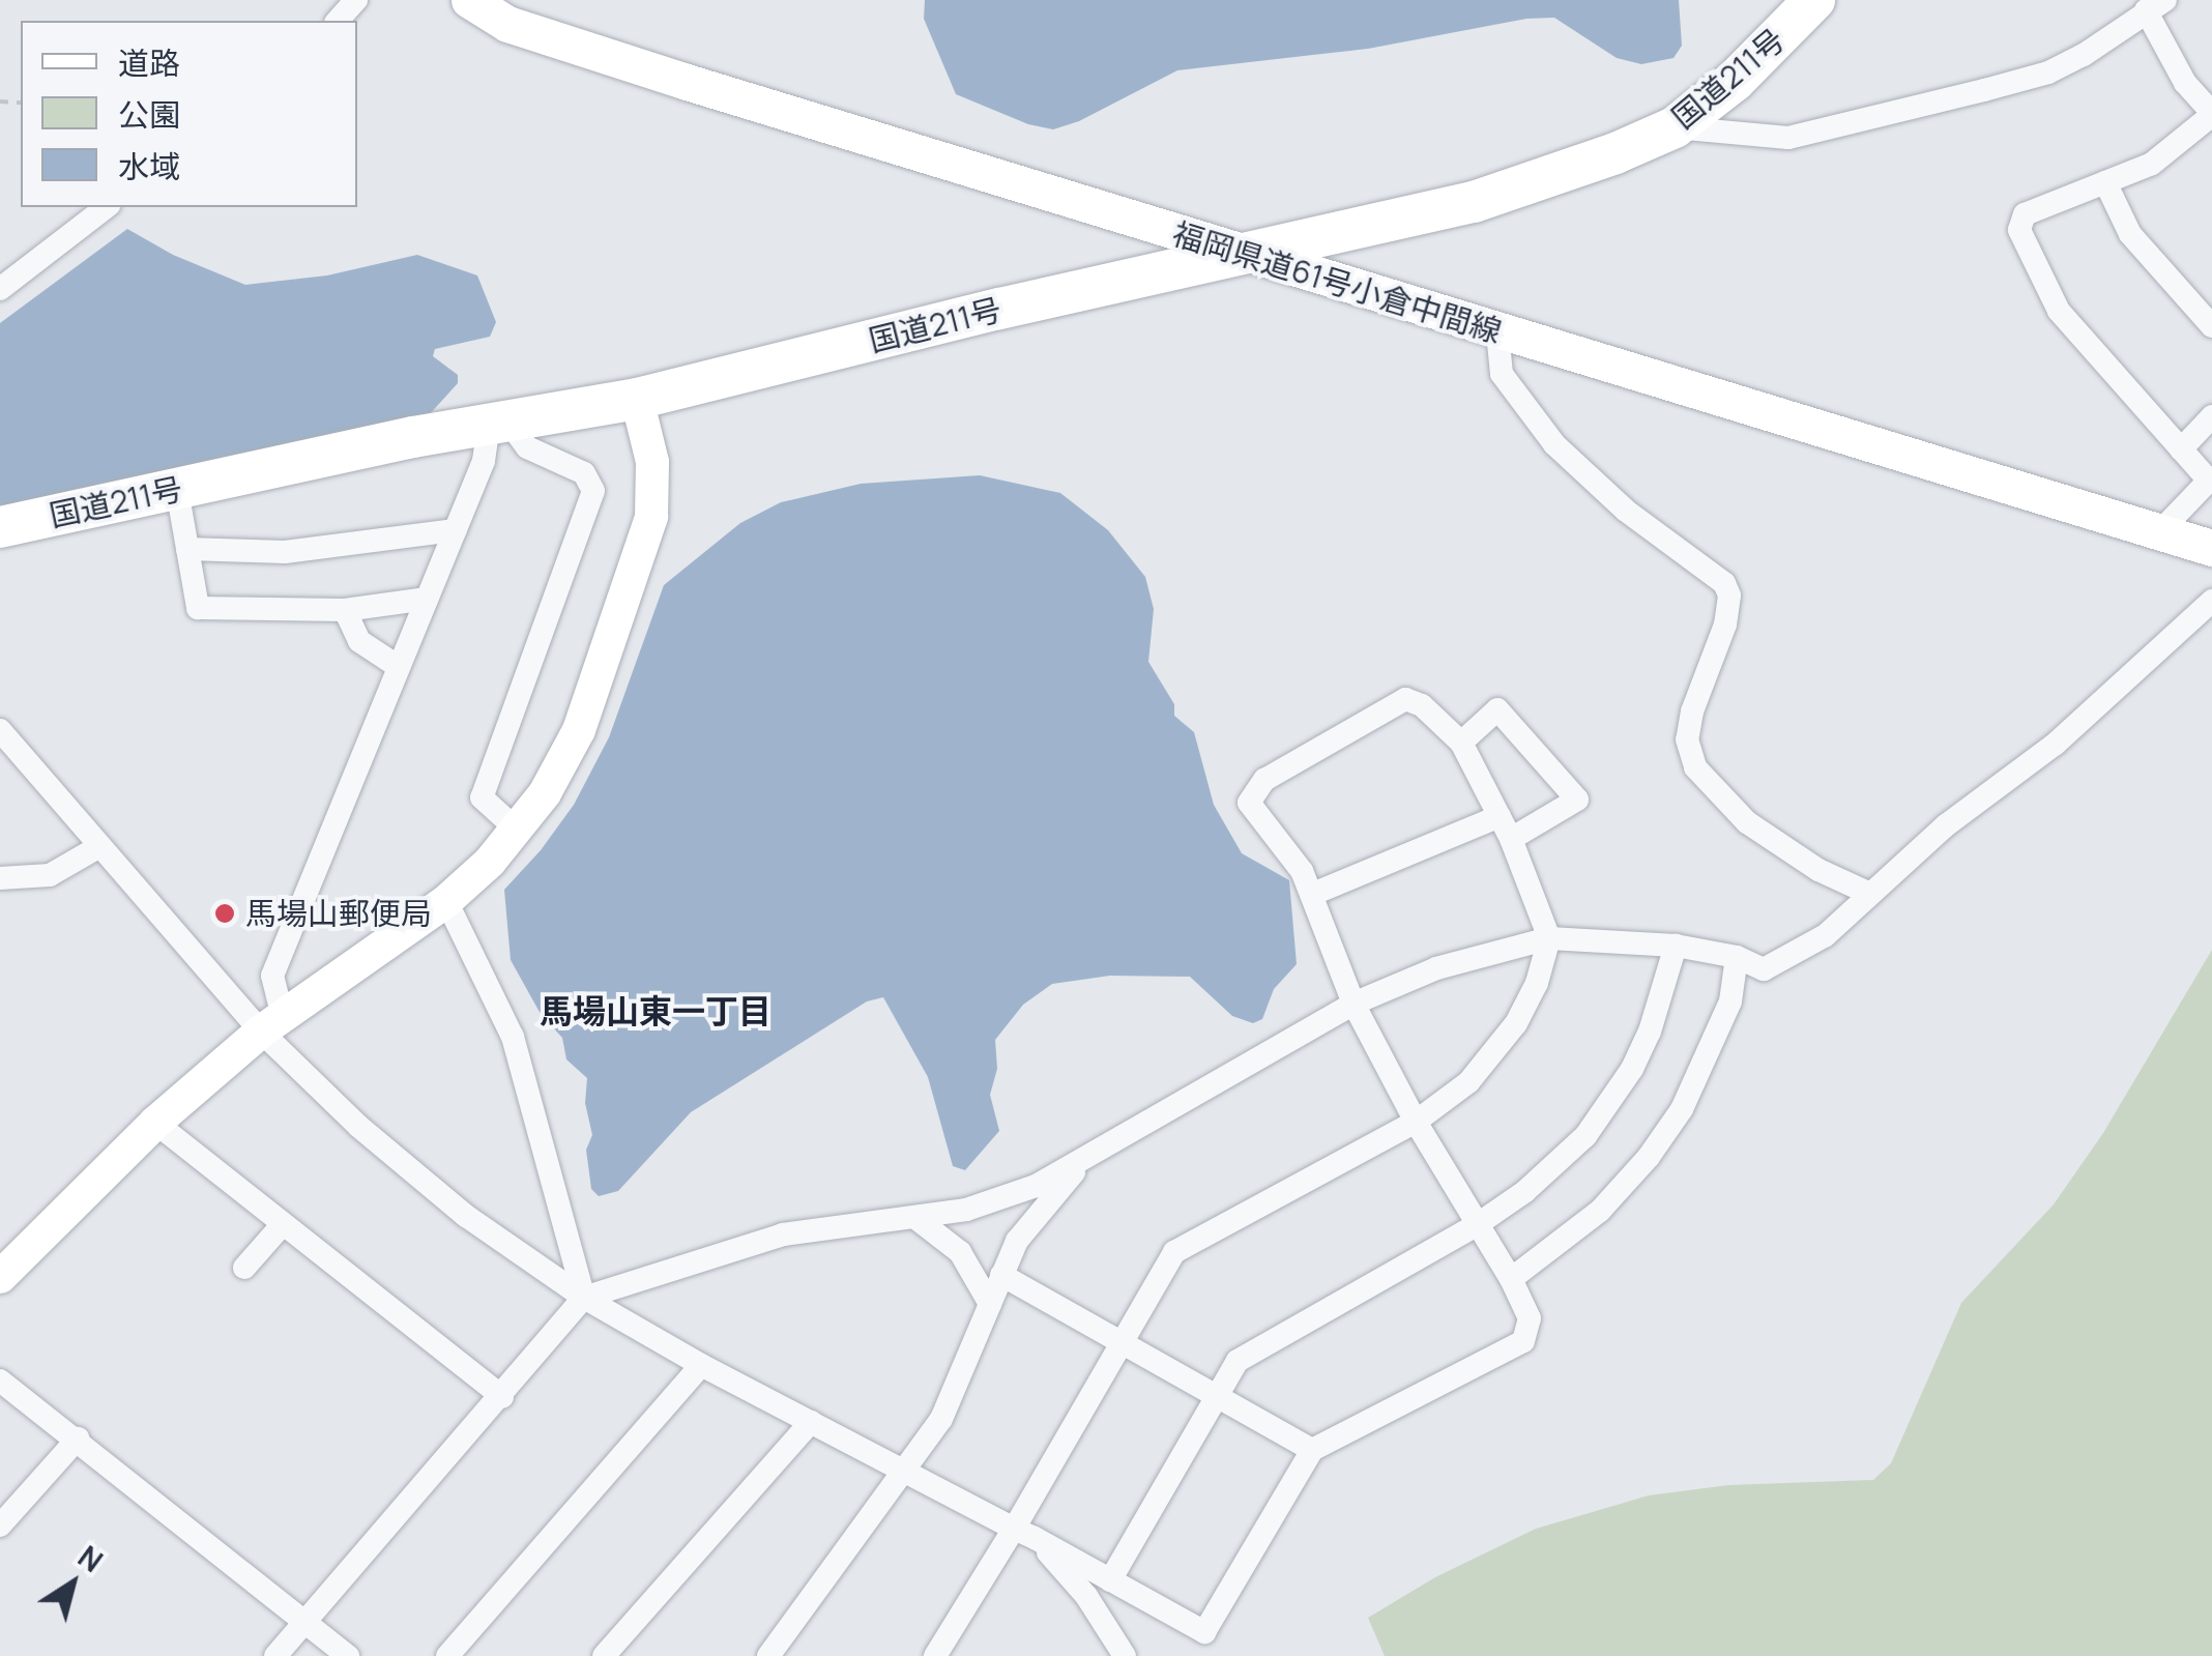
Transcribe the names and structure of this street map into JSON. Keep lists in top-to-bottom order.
{
  "streets": {
    "highway": ["国道211号"],
    "main road": ["福岡県道61号小倉中間線"]
  },
  "crossings": [
    ["国道211号", "福岡県道61号小倉中間線"]
  ],
  "districts": ["馬場山東一丁目"],
  "places": ["馬場山郵便局"],
  "legend": ["道路", "公園", "水域"],
  "north": "top right"
}
